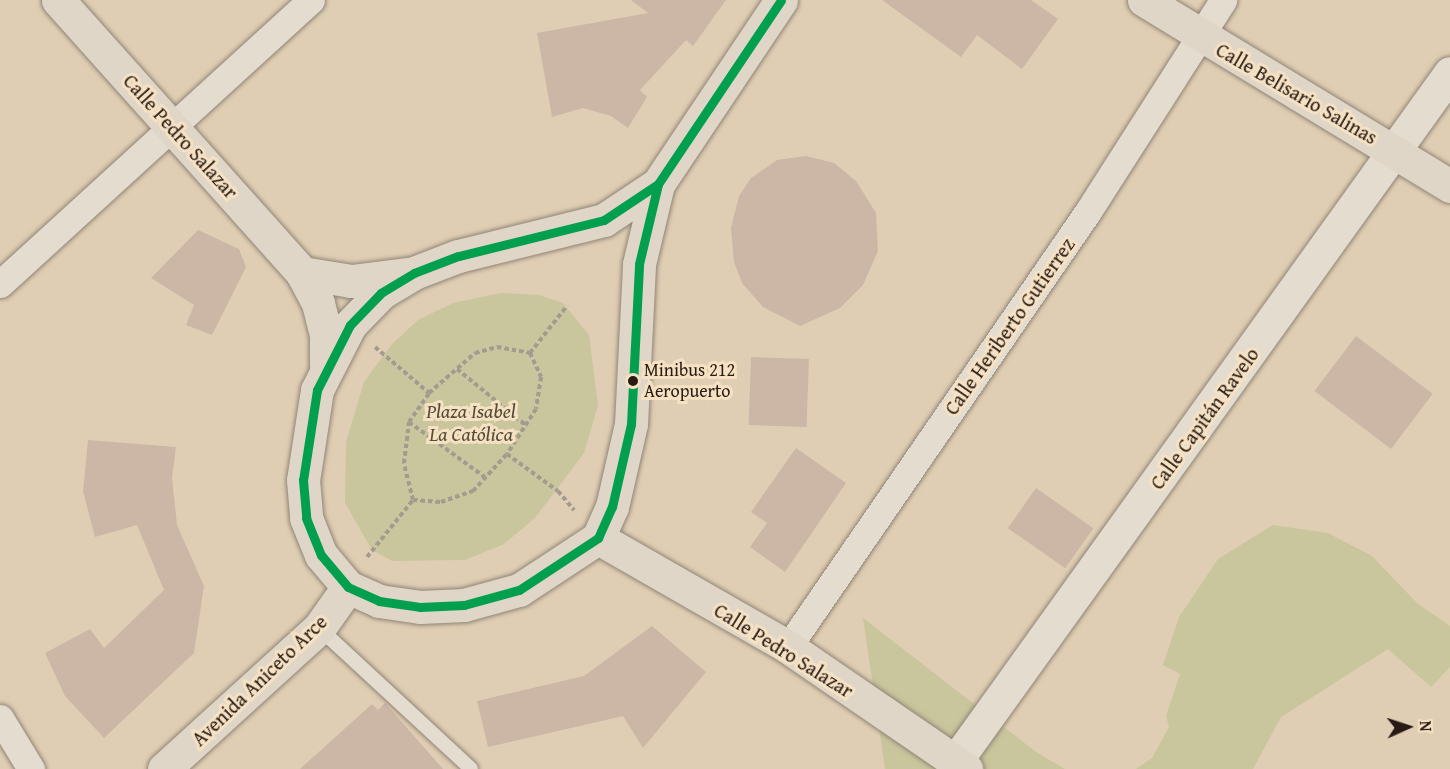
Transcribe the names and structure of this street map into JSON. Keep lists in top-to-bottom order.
{
  "streets": {
    "main road": ["Calle Belisario Salinas", "Calle Pedro Salazar", "Avenida Aniceto Arce"],
    "street": ["Calle Heriberto Gutierrez", "Calle Capitán Ravelo"]
  },
  "crossings": [
    ["Calle Belisario Salinas", "Calle Heriberto Gutierrez"],
    ["Calle Belisario Salinas", "Calle Capitán Ravelo"],
    ["Calle Pedro Salazar", "Calle Heriberto Gutierrez"],
    ["Calle Pedro Salazar", "Calle Capitán Ravelo"]
  ],
  "parks": ["Plaza Isabel La Católica"],
  "places": ["Minibus 212 Aeropuerto"],
  "north": "right"
}
